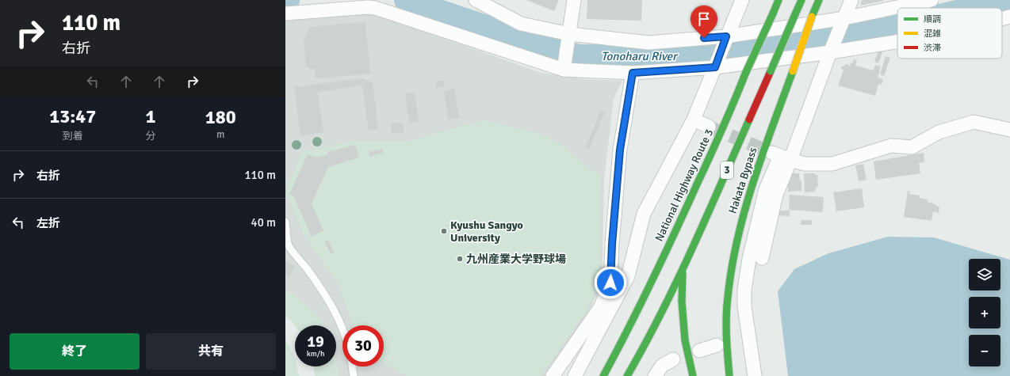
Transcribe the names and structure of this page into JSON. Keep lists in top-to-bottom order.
{
  "streets": {
    "highway": ["3", "Hakata Bypass", "National Highway Route 3"]
  },
  "crossings": [
    ["3", "National Highway Route 3"]
  ],
  "water": ["Tonoharu River"],
  "places": ["Kyushu Sangyo University", "九州産業大学野球場"],
  "legend": ["順調", "混雑", "渋滞"],
  "page": {
    "turn": ["110 m", "右折"],
    "eta": [
      "13:47",
      "到着",
      "1",
      "分",
      "180",
      "m"
    ],
    "list": [
      {
        "name": "右折",
        "value": "110 m"
      },
      {
        "name": "左折",
        "value": "40 m"
      }
    ],
    "map_buttons": ["+", "−"],
    "speed": "19 km/h",
    "limit": "30",
    "buttons": ["終了", "共有"]
  }
}
